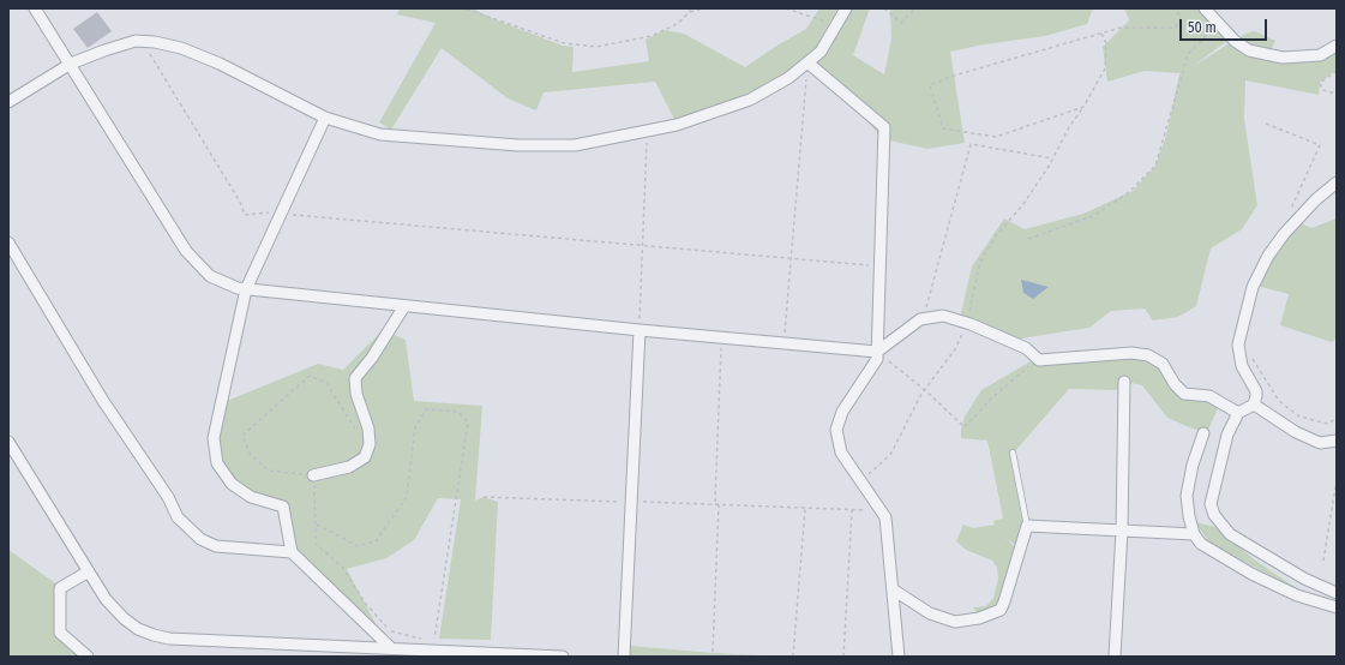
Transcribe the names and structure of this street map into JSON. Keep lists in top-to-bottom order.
{
  "scale_bar": "50 m"
}
